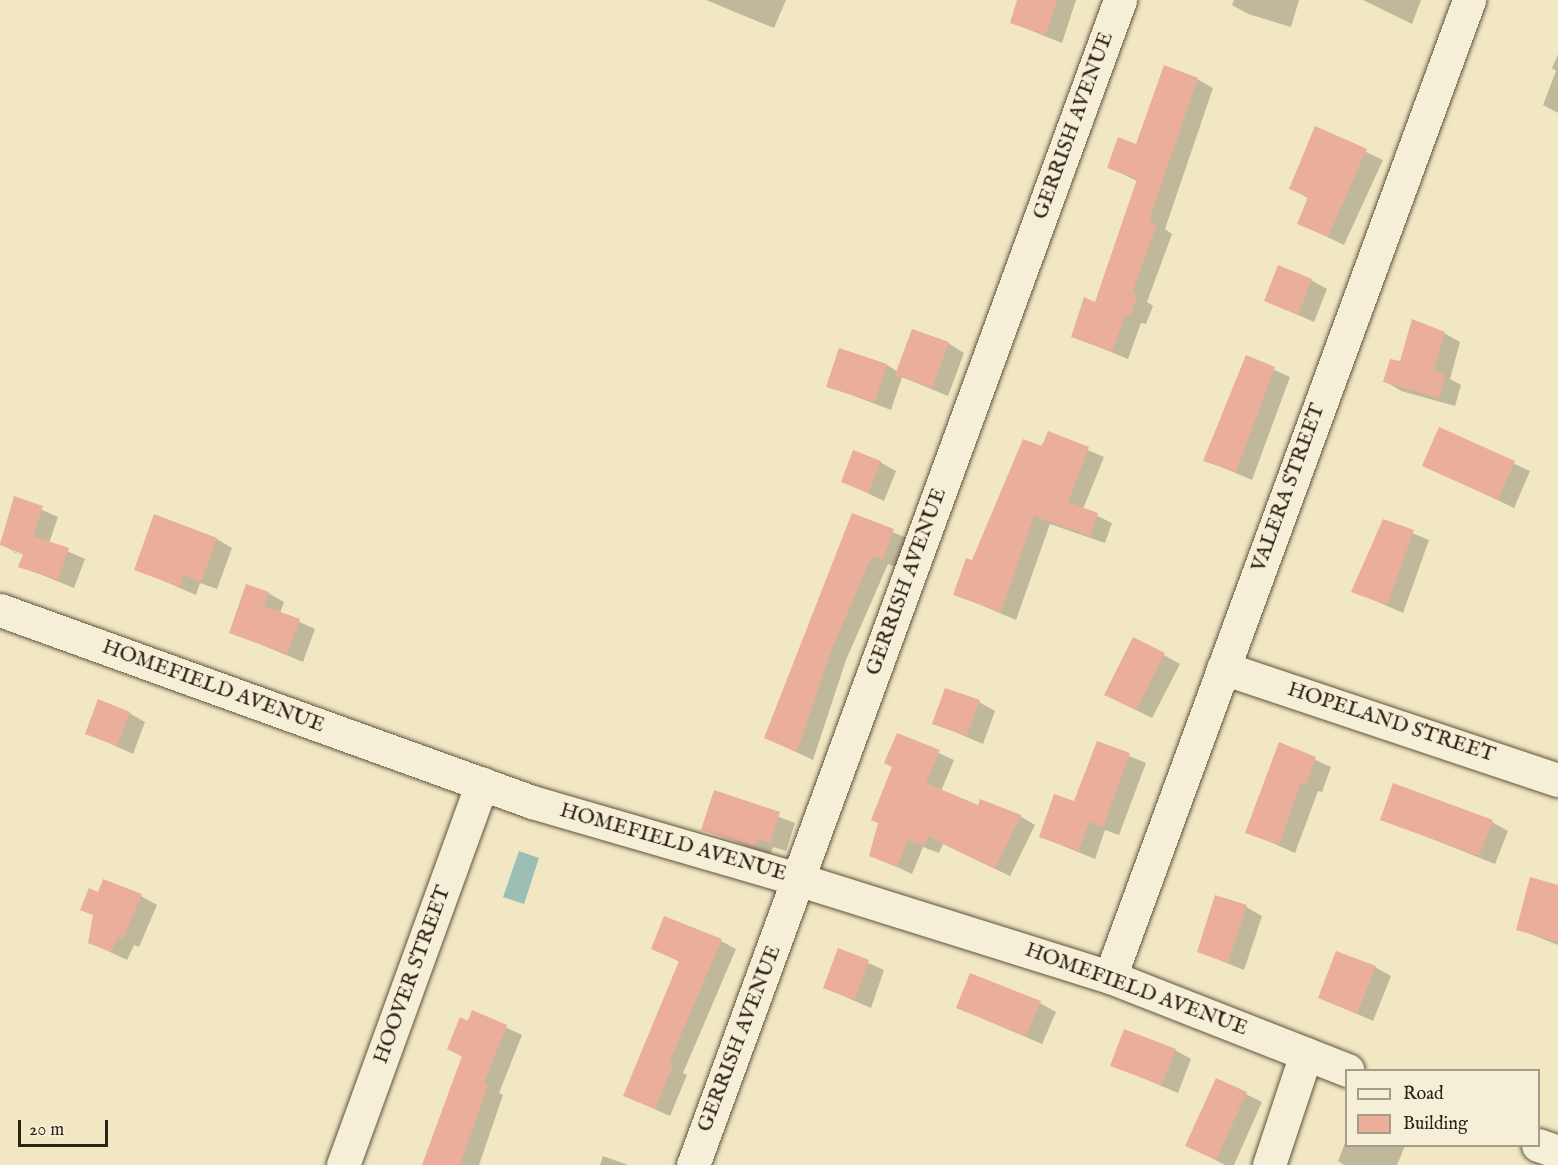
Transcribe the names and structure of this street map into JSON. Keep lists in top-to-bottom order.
{
  "streets": {
    "street": [
      "GERRISH AVENUE",
      "VALERA STREET",
      "HOMEFIELD AVENUE",
      "HOPELAND STREET",
      "HOOVER STREET"
    ]
  },
  "crossings": [
    ["GERRISH AVENUE", "HOMEFIELD AVENUE"],
    ["VALERA STREET", "HOMEFIELD AVENUE"],
    ["VALERA STREET", "HOPELAND STREET"],
    ["HOMEFIELD AVENUE", "HOOVER STREET"]
  ],
  "legend": ["Road", "Building"],
  "scale_bar": "20 m"
}
